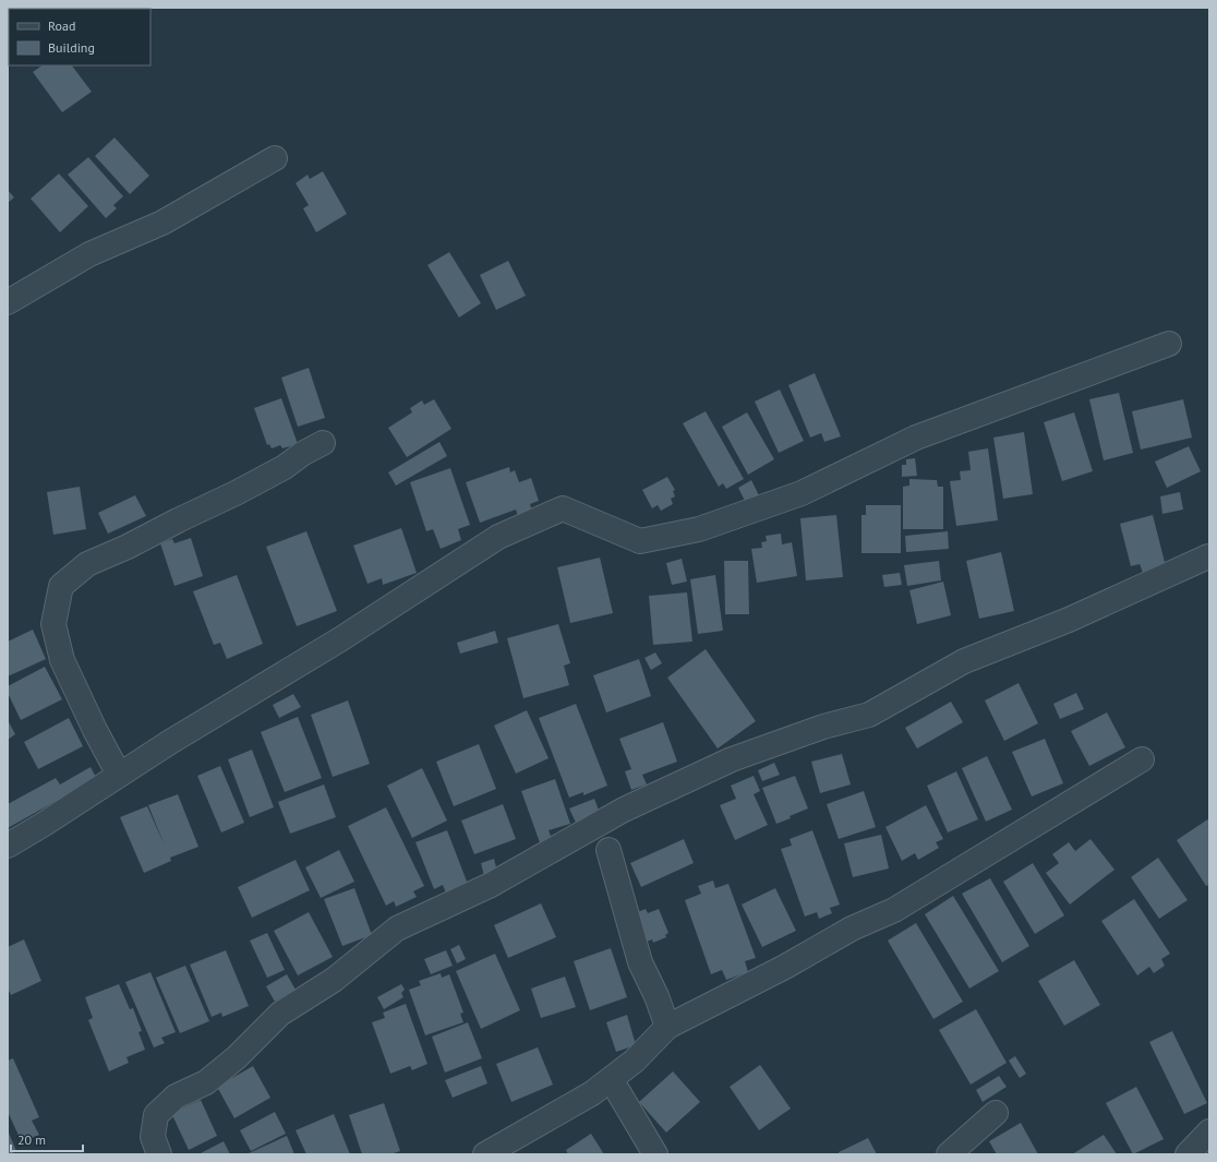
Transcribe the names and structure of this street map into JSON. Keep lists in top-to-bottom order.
{
  "legend": ["Road", "Building"],
  "scale_bar": "20 m"
}
